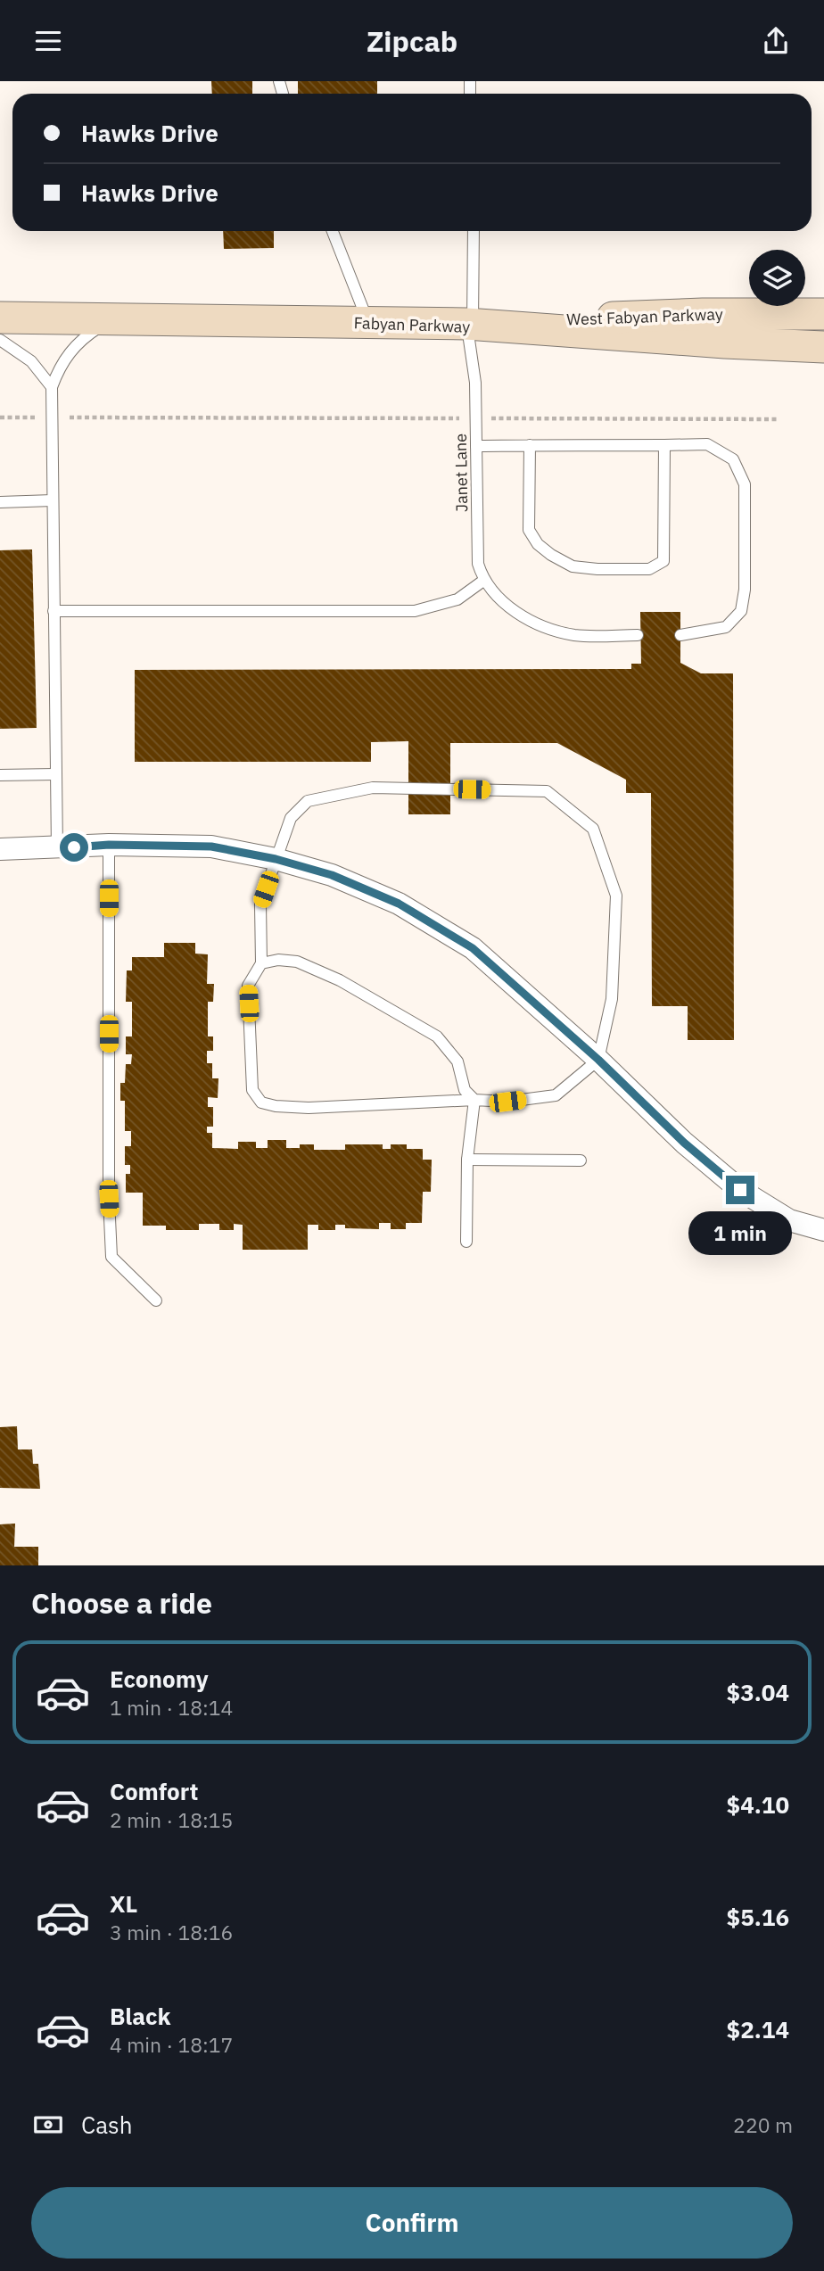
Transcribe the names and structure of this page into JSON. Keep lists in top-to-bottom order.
{
  "streets": {
    "main road": ["West Fabyan Parkway", "Fabyan Parkway"],
    "lane": ["Janet Lane"]
  },
  "crossings": [
    ["West Fabyan Parkway", "Fabyan Parkway"],
    ["West Fabyan Parkway", "Janet Lane"],
    ["Fabyan Parkway", "Janet Lane"]
  ],
  "page": {
    "header": "Zipcab",
    "banner": ["Hawks Drive", "Hawks Drive"],
    "bubble": "1 min",
    "heading": "Choose a ride",
    "list": [
      {
        "name": "Economy",
        "note": "1 min · 18:14",
        "value": "$3.04"
      },
      {
        "name": "Comfort",
        "note": "2 min · 18:15",
        "value": "$4.10"
      },
      {
        "name": "XL",
        "note": "3 min · 18:16",
        "value": "$5.16"
      },
      {
        "name": "Black",
        "note": "4 min · 18:17",
        "value": "$2.14"
      }
    ],
    "pay": ["Cash", "220 m"],
    "buttons": "Confirm"
  }
}
